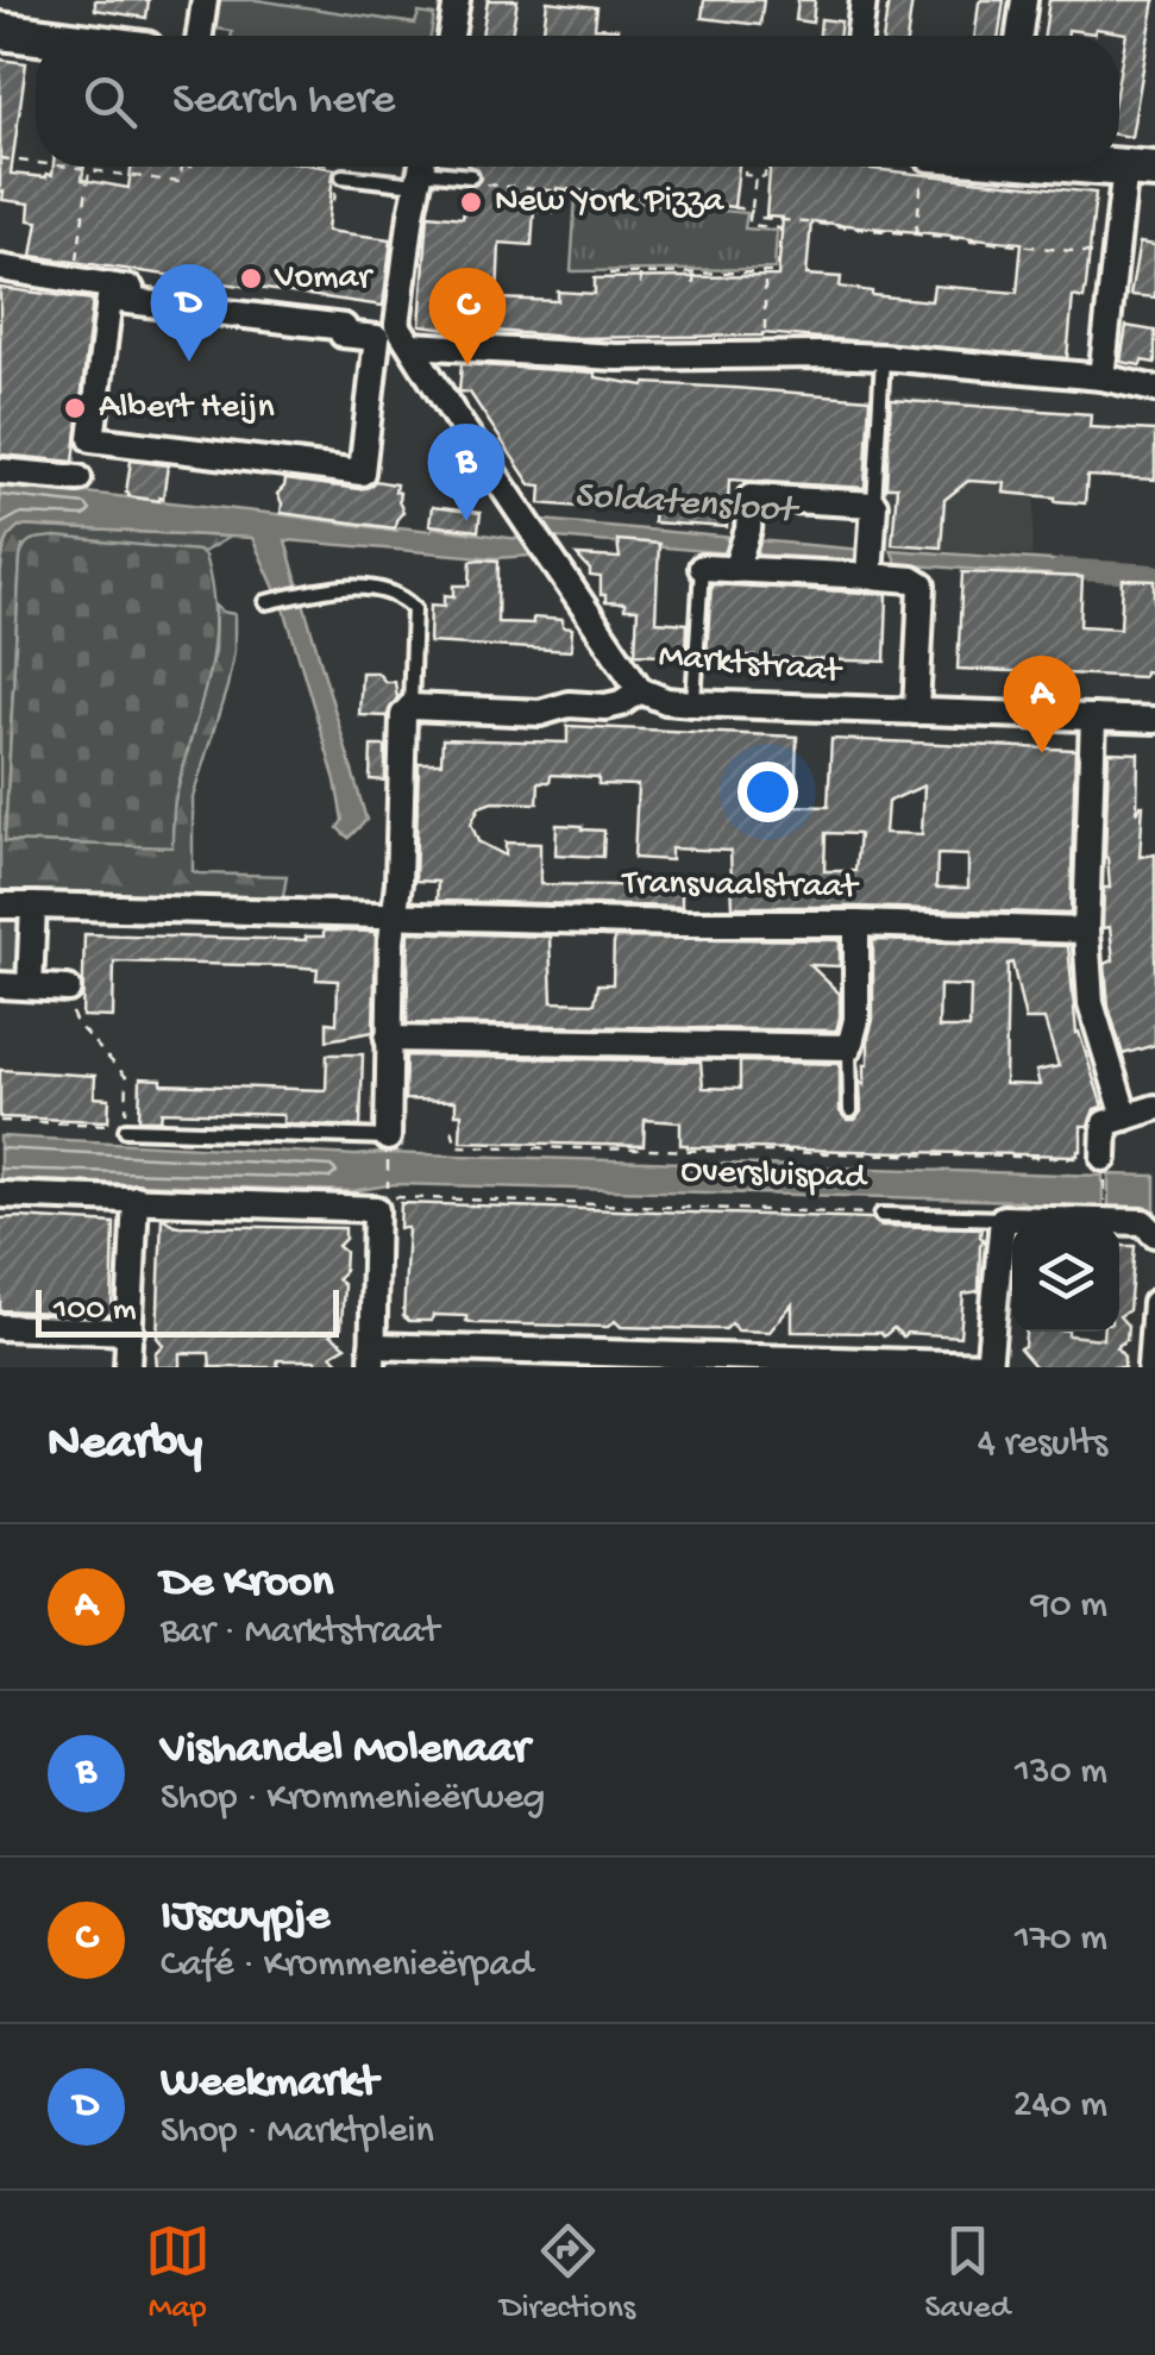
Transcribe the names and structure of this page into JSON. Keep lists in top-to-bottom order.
{
  "streets": {
    "street": ["Marktstraat", "Transvaalstraat", "Oversluispad"]
  },
  "water": ["Soldatensloot"],
  "places": ["New York Pizza", "Vomar", "Albert Heijn"],
  "scale_bar": "100 m",
  "page": {
    "search": "Search here",
    "pins": [
      "D",
      "C",
      "B",
      "A"
    ],
    "scale": "100 m",
    "heading": ["Nearby", "4 results"],
    "list": [
      {
        "mark": "A",
        "name": "De Kroon",
        "note": "Bar · Marktstraat",
        "value": "90 m"
      },
      {
        "mark": "B",
        "name": "Vishandel Molenaar",
        "note": "Shop · Krommenieërweg",
        "value": "130 m"
      },
      {
        "mark": "C",
        "name": "IJscuypje",
        "note": "Café · Krommenieërpad",
        "value": "170 m"
      },
      {
        "mark": "D",
        "name": "Weekmarkt",
        "note": "Shop · Marktplein",
        "value": "240 m"
      }
    ],
    "nav": ["Map", "Directions", "Saved"]
  }
}
